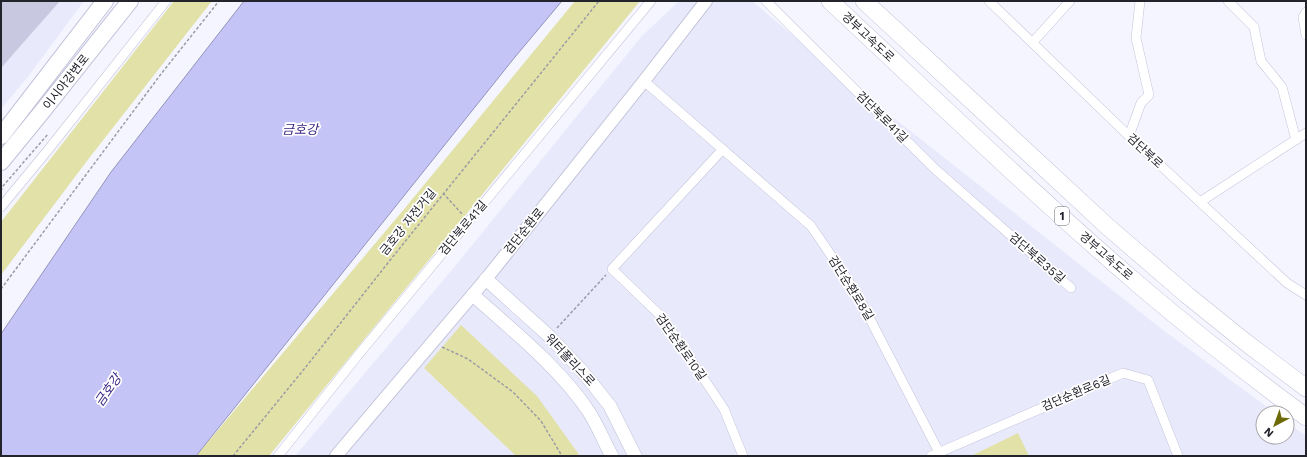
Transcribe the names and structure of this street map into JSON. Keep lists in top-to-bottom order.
{
  "streets": {
    "highway": ["경부고속도로", "이시아강변로", "1"],
    "main road": ["워터폴리스로"],
    "street": [
      "검단북로41길",
      "검단북로",
      "검단순환로",
      "검단북로35길",
      "검단순환로8길",
      "검단순환로10길",
      "검단순환로6길"
    ],
    "path": ["금호강 자전거길"]
  },
  "crossings": [
    ["검단북로41길", "검단북로35길"],
    ["검단순환로", "검단순환로8길"],
    ["검단순환로", "워터폴리스로"],
    ["검단순환로8길", "검단순환로6길"]
  ],
  "water": ["금호강"],
  "north": "bottom left"
}
